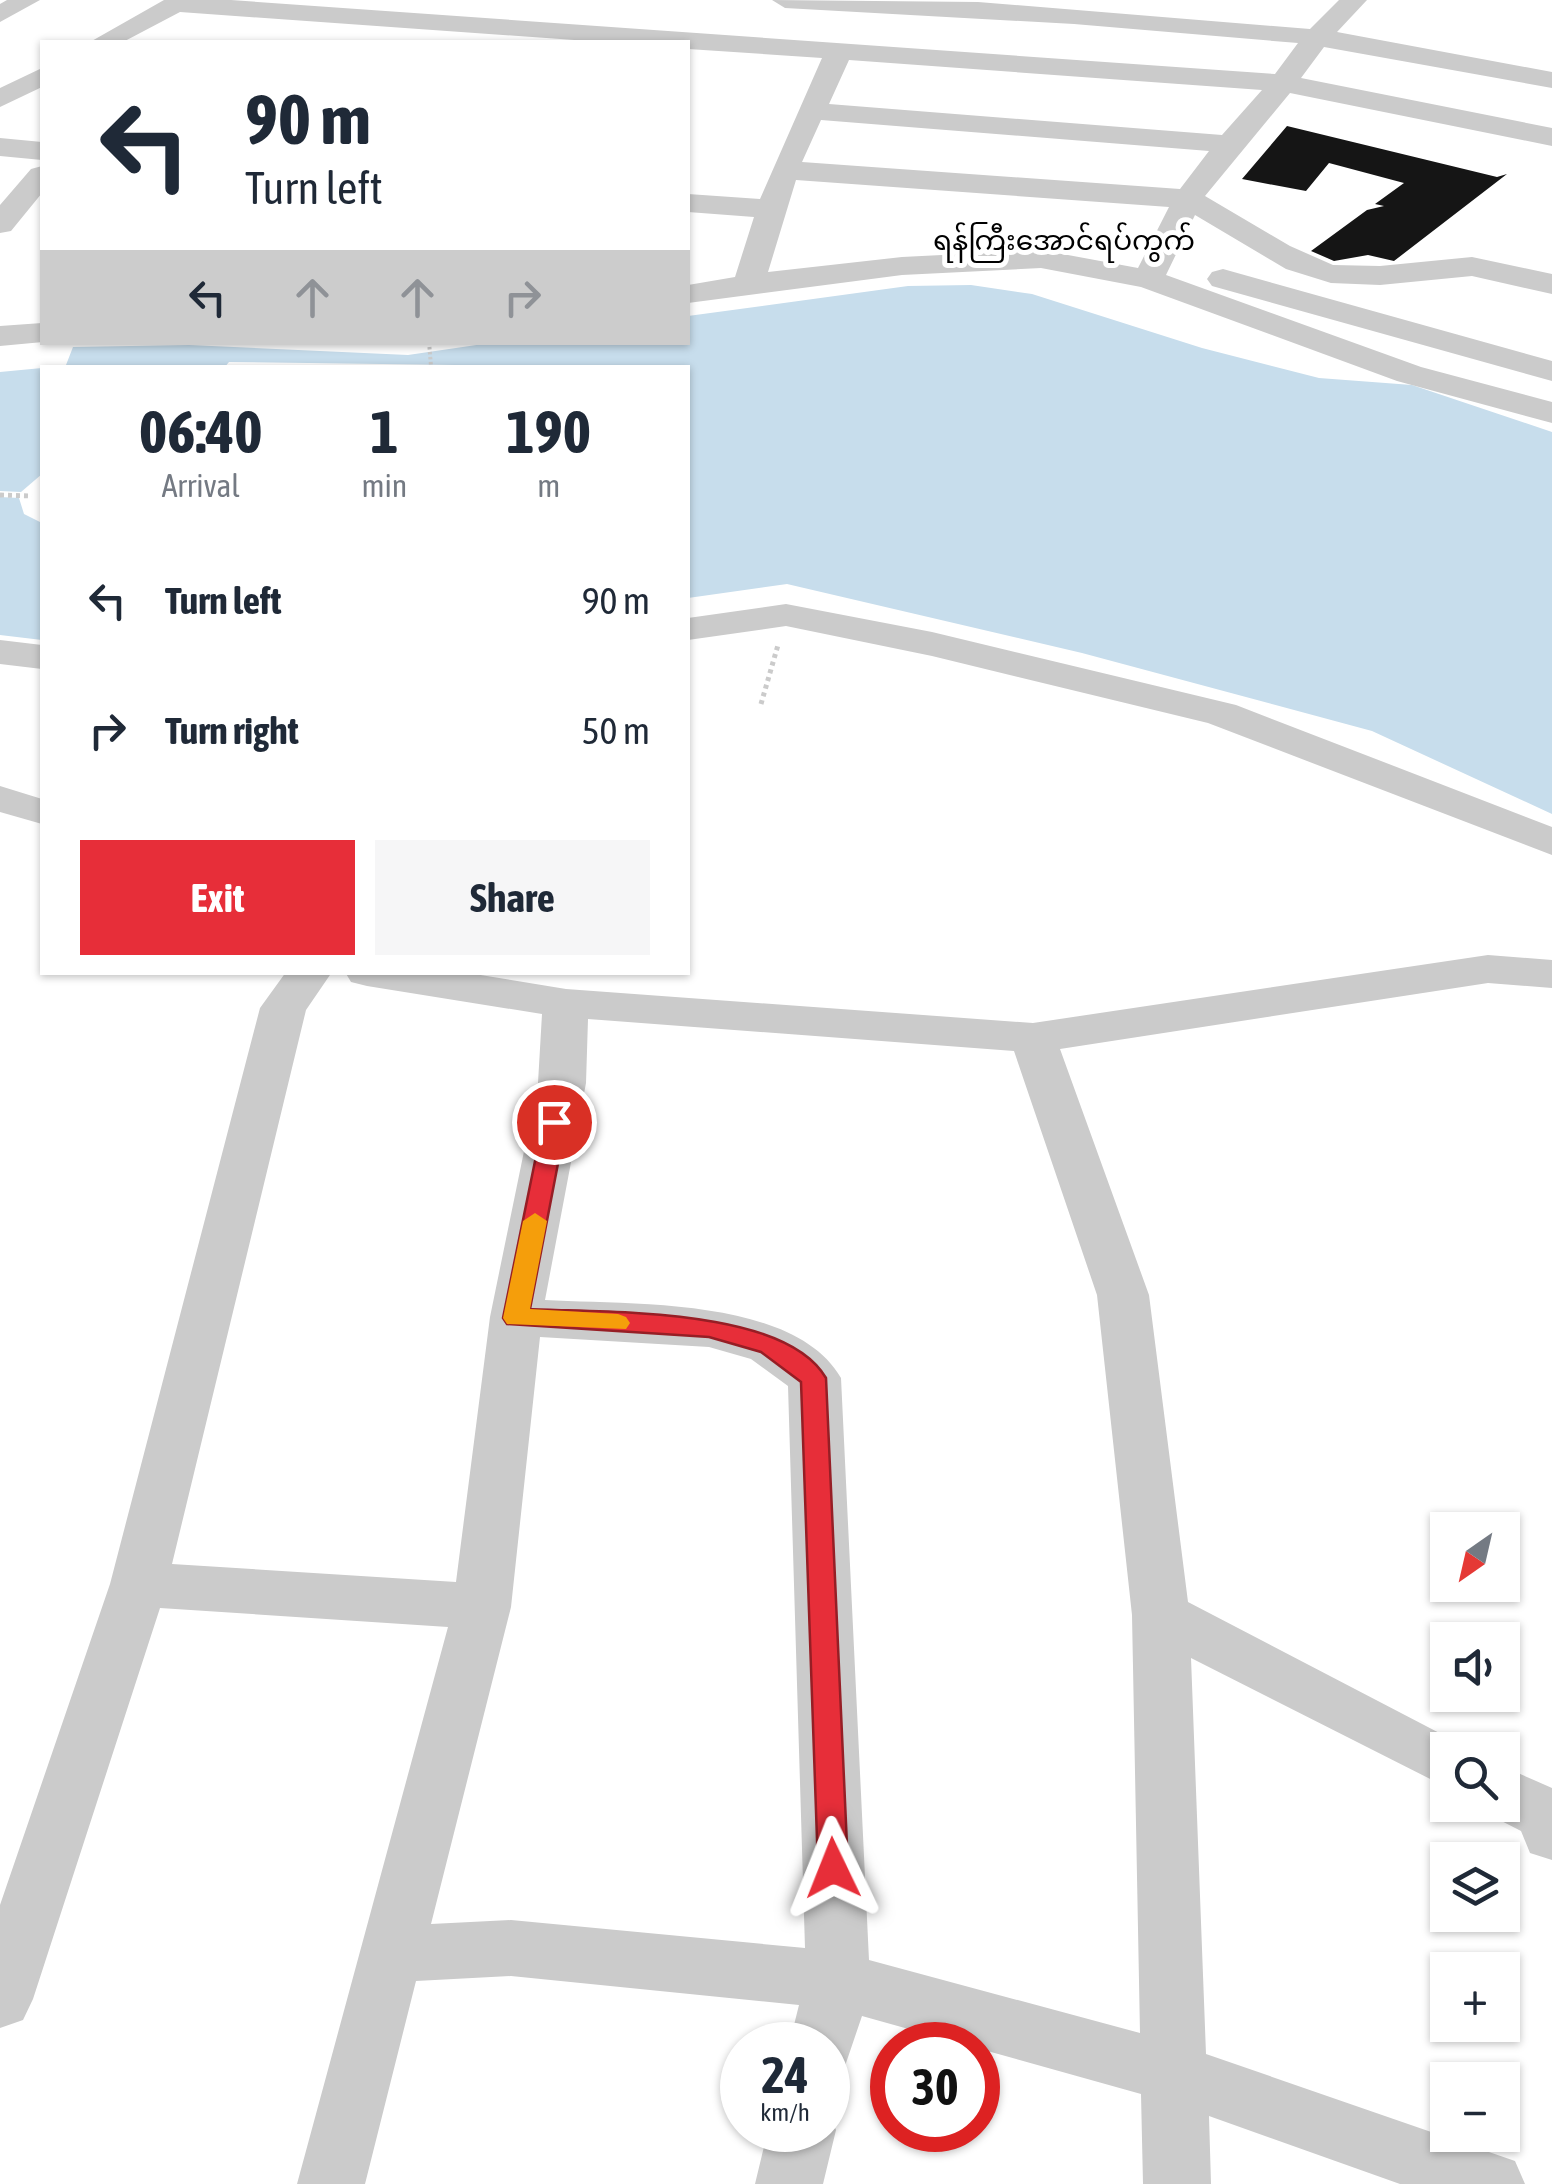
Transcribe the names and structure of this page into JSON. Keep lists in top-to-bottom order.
{
  "districts": ["ရန်ကြီးအောင်ရပ်ကွက်"],
  "north": "bottom left",
  "page": {
    "turn": ["90 m", "Turn left"],
    "eta": [
      "06:40",
      "Arrival",
      "1",
      "min",
      "190",
      "m"
    ],
    "list": [
      {
        "name": "Turn left",
        "value": "90 m"
      },
      {
        "name": "Turn right",
        "value": "50 m"
      }
    ],
    "buttons": ["Exit", "Share"],
    "map_buttons": ["+", "−"],
    "speed": "24 km/h",
    "limit": "30"
  }
}
